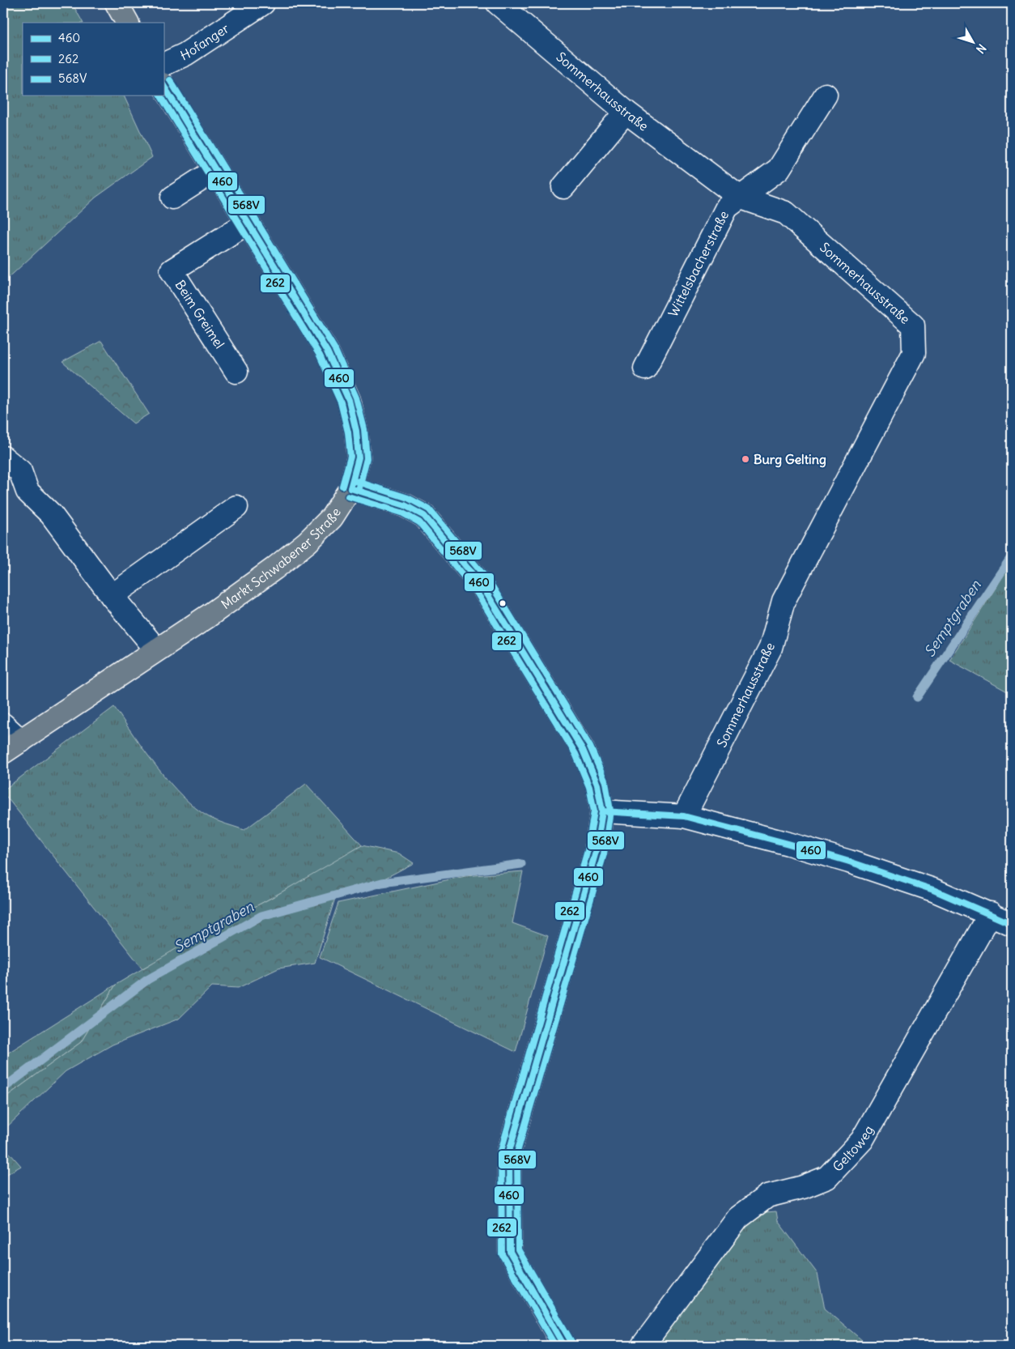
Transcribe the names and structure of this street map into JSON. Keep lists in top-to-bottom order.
{
  "streets": {
    "main road": ["Markt Schwabener Straße"],
    "street": [
      "Hofanger",
      "Sommerhausstraße",
      "Wittelsbacherstraße",
      "Beim Greimel",
      "Geltoweg"
    ]
  },
  "crossings": [
    ["Sommerhausstraße", "Wittelsbacherstraße"],
    ["Beim Greimel", "Markt Schwabener Straße"]
  ],
  "water": ["Semptgraben"],
  "places": ["Burg Gelting"],
  "lines": ["transit line 568V", "transit line 460", "transit line 262"],
  "legend": ["460", "262", "568V"],
  "north": "bottom right"
}
